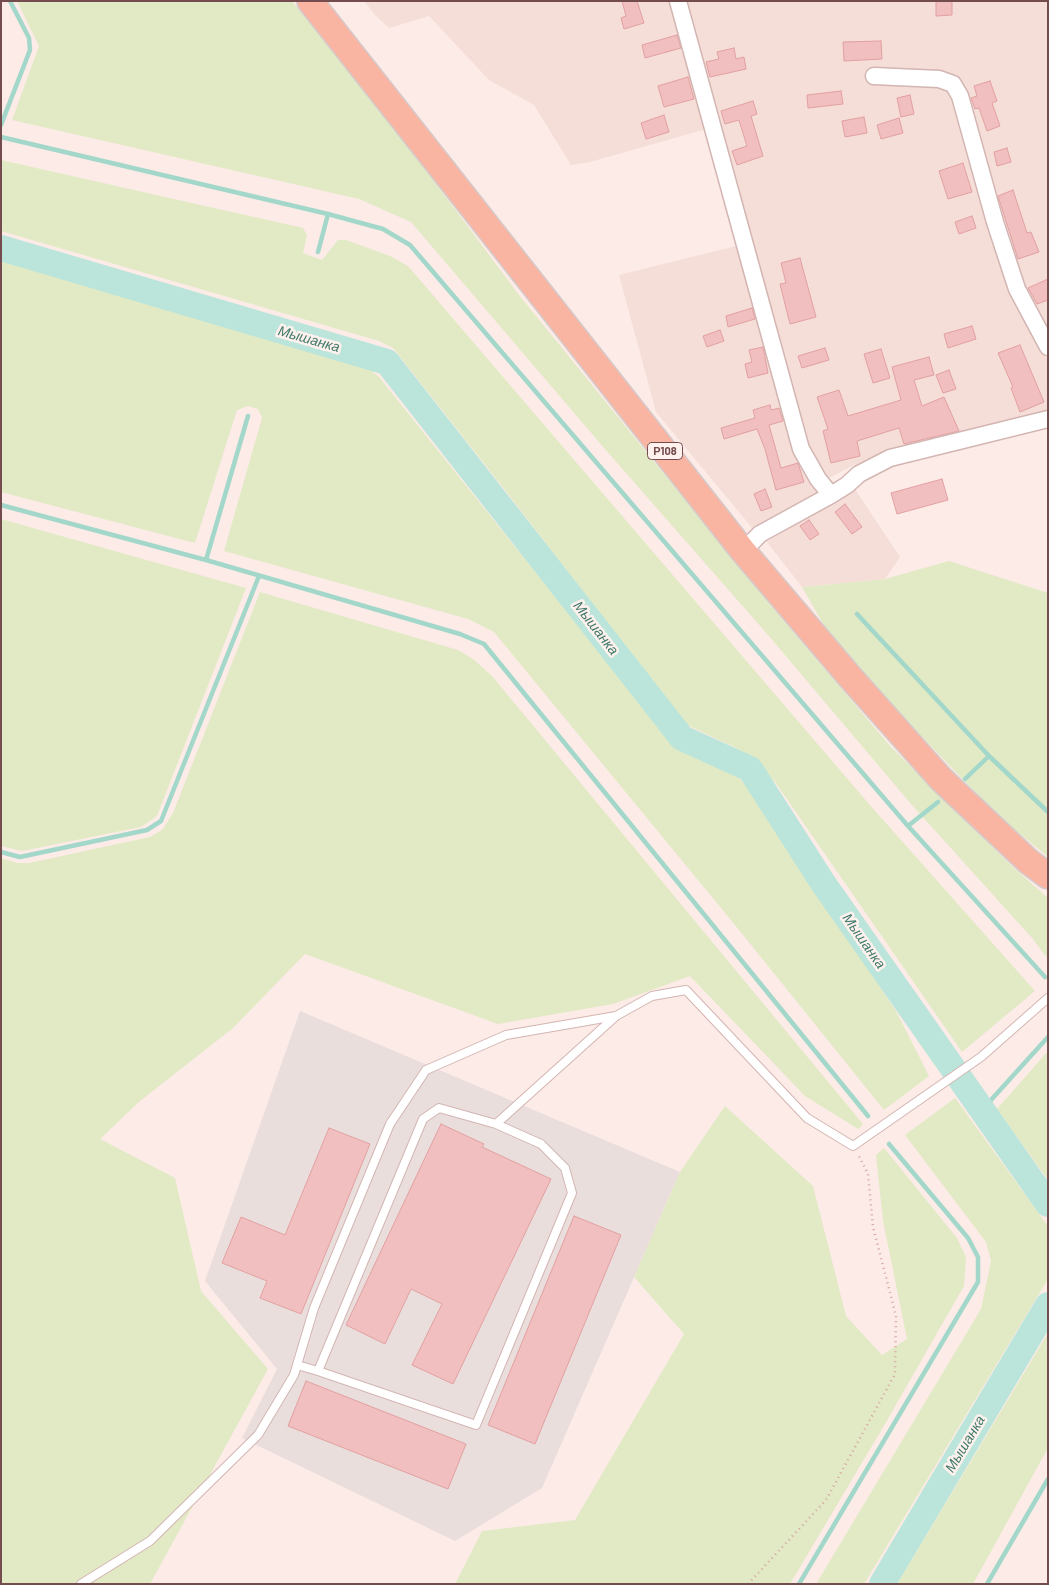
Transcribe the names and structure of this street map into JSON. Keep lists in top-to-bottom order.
{
  "streets": {
    "main road": ["Р108"]
  },
  "water": ["Мышанка"]
}
